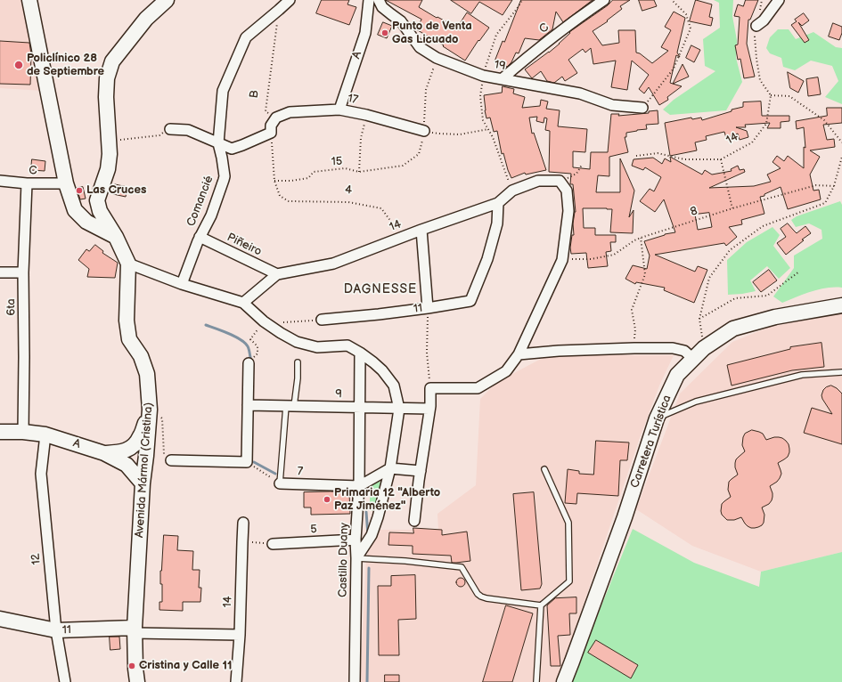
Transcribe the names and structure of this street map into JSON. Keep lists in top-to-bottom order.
{
  "streets": {
    "main road": [
      "A",
      "11",
      "Carretera Turística",
      "Avenida Mármol (Cristina)"
    ],
    "street": [
      "C",
      "19",
      "17",
      "14",
      "Comancié",
      "Piñeiro",
      "6ta",
      "9",
      "7",
      "5",
      "12",
      "Castillo Duany"
    ],
    "path": [
      "B",
      "15",
      "4",
      "8"
    ]
  },
  "crossings": [
    ["C", "19"],
    ["C", "6ta"],
    ["A", "17"],
    ["A", "6ta"],
    ["A", "Avenida Mármol (Cristina)"],
    ["A", "12"],
    ["B", "17"],
    ["B", "Comancié"],
    ["17", "15"],
    ["14", "4"],
    ["14", "Piñeiro"],
    ["14", "11"],
    ["15", "4"],
    ["Comancié", "Piñeiro"],
    ["11", "Avenida Mármol (Cristina)"],
    ["11", "12"],
    ["9", "Castillo Duany"],
    ["7", "Castillo Duany"],
    ["5", "Castillo Duany"]
  ],
  "districts": ["DAGNESSE"],
  "places": [
    "Punto de Venta Gas Licuado",
    "Policlínico 28 de Septiembre",
    "Las Cruces",
    "Primaria 12 \"Alberto Paz Jiménez\"",
    "Cristina y Calle 11"
  ]
}
